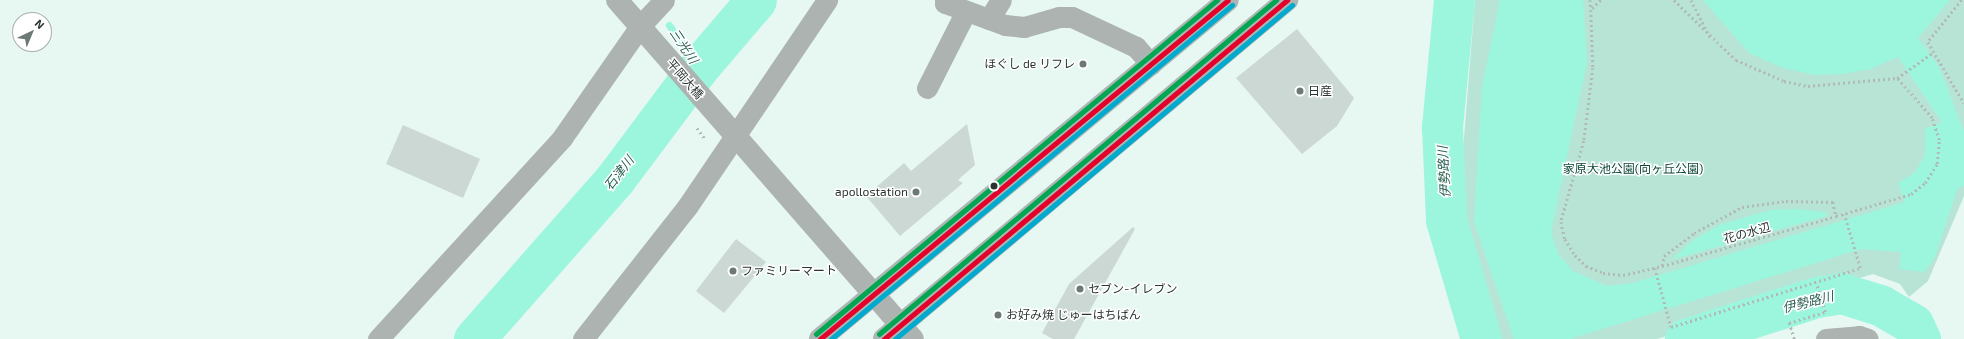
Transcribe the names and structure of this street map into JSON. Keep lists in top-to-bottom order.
{
  "streets": {
    "street": ["平岡大橋"],
    "path": ["花の水辺"]
  },
  "water": ["三光川", "伊勢路川", "石津川"],
  "parks": ["家原大池公園(向ヶ丘公園)"],
  "places": [
    "ほぐし de リフレ",
    "日産",
    "apollostation",
    "ファミリーマート",
    "セブン-イレブン",
    "お好み焼 じゅーはちばん"
  ],
  "north": "top right"
}
